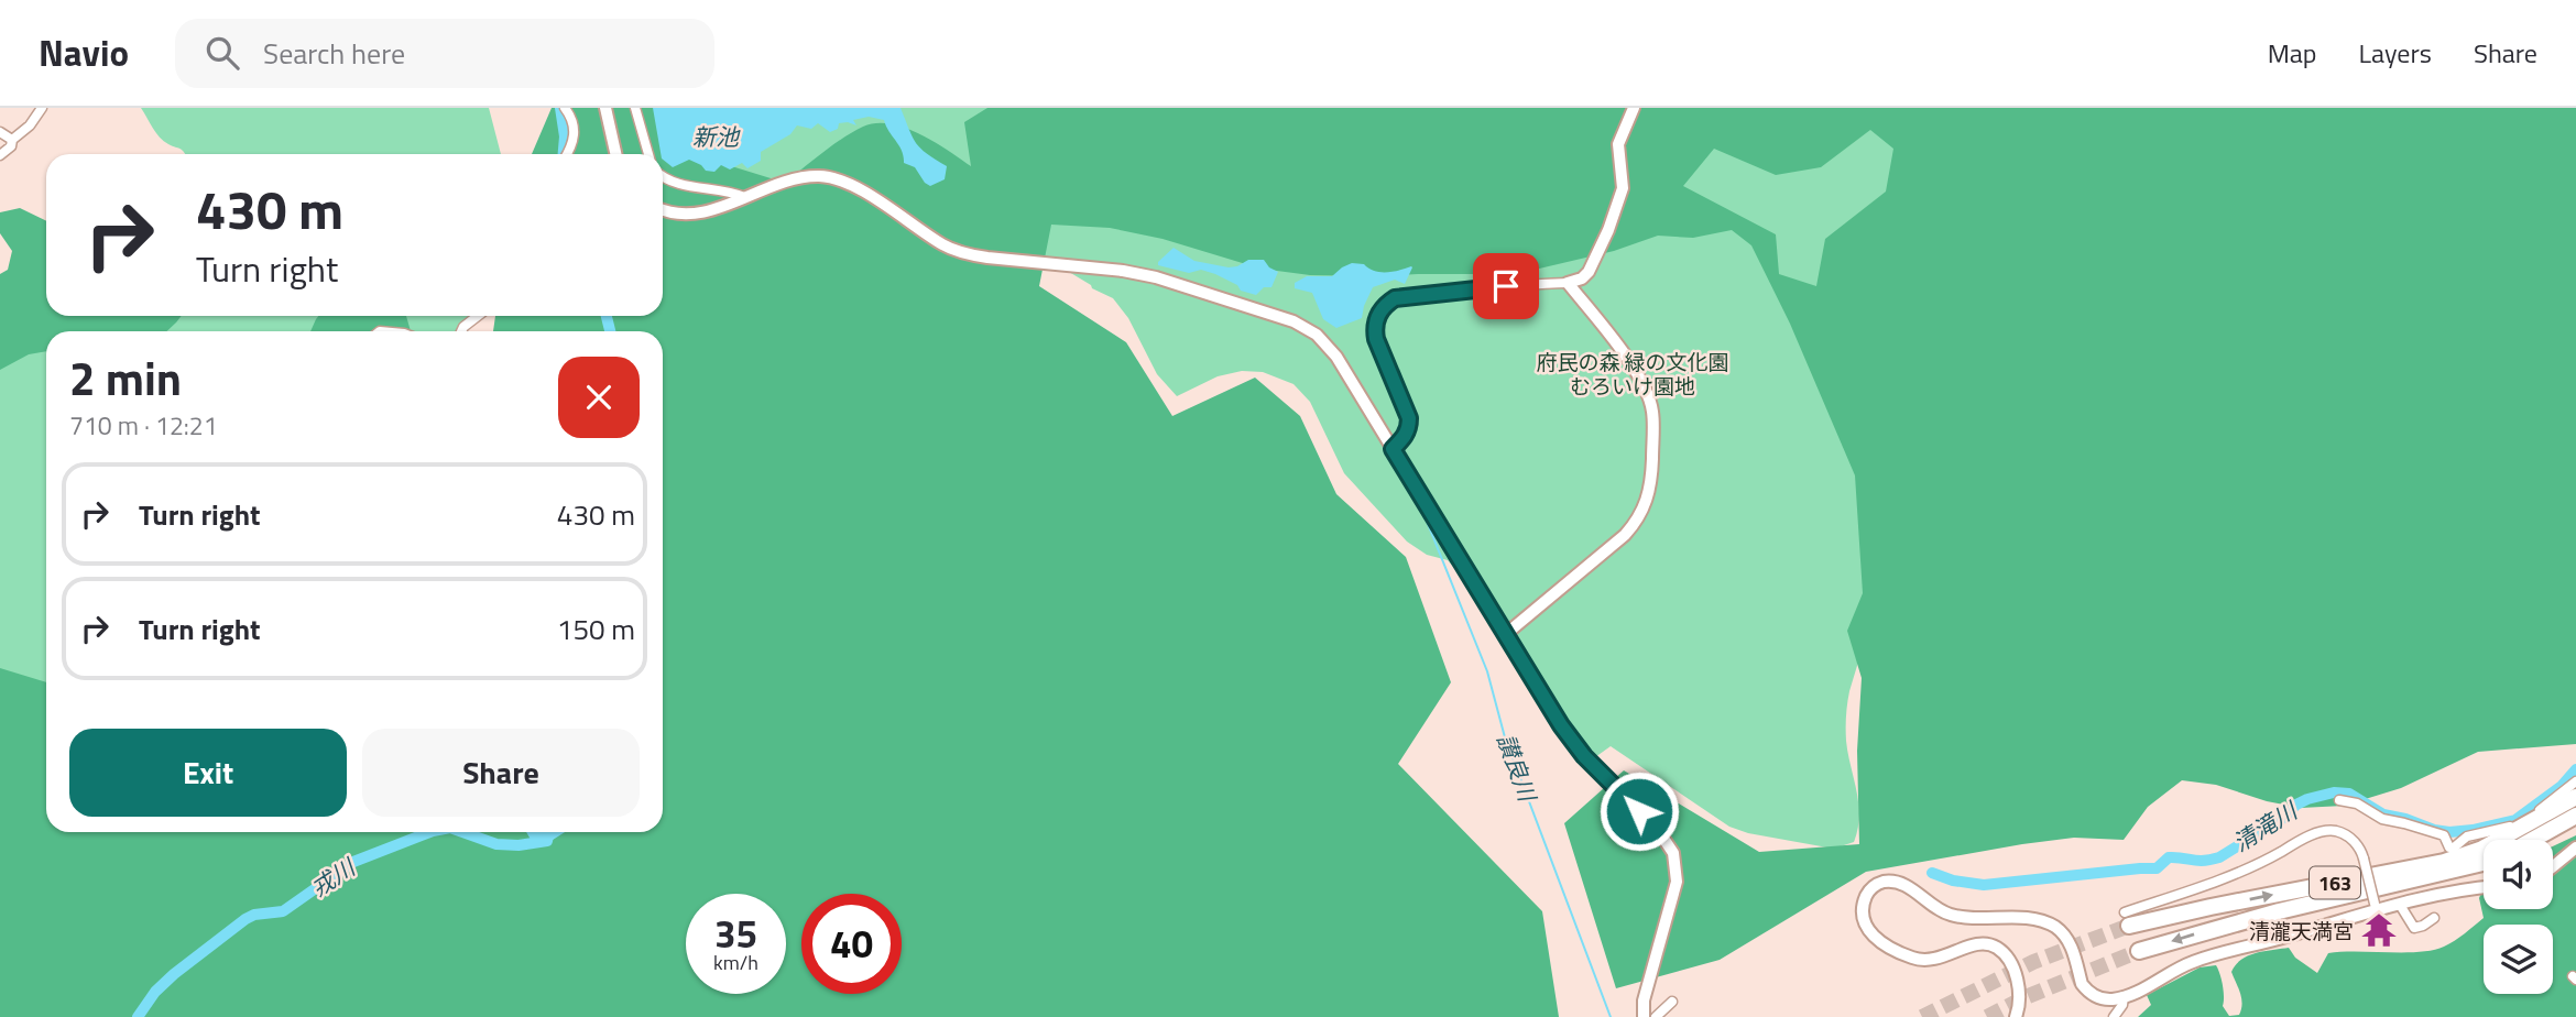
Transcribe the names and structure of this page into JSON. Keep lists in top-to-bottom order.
{
  "streets": {
    "highway": ["163"]
  },
  "water": [
    "新池",
    "讃良川",
    "清滝川",
    "戎川"
  ],
  "parks": ["府民の森 緑の文化園 むろいけ園地"],
  "places": {
    "temple": ["清瀧天満宮"]
  },
  "page": {
    "header": "Navio",
    "search": "Search here",
    "nav": ["Map", "Layers", "Share"],
    "turn": ["430 m", "Turn right"],
    "heading": ["2 min", "710 m · 12:21"],
    "list": [
      {
        "name": "Turn right",
        "value": "430 m"
      },
      {
        "name": "Turn right",
        "value": "150 m"
      }
    ],
    "buttons": ["Exit", "Share"],
    "speed": "35 km/h",
    "limit": "40"
  }
}
